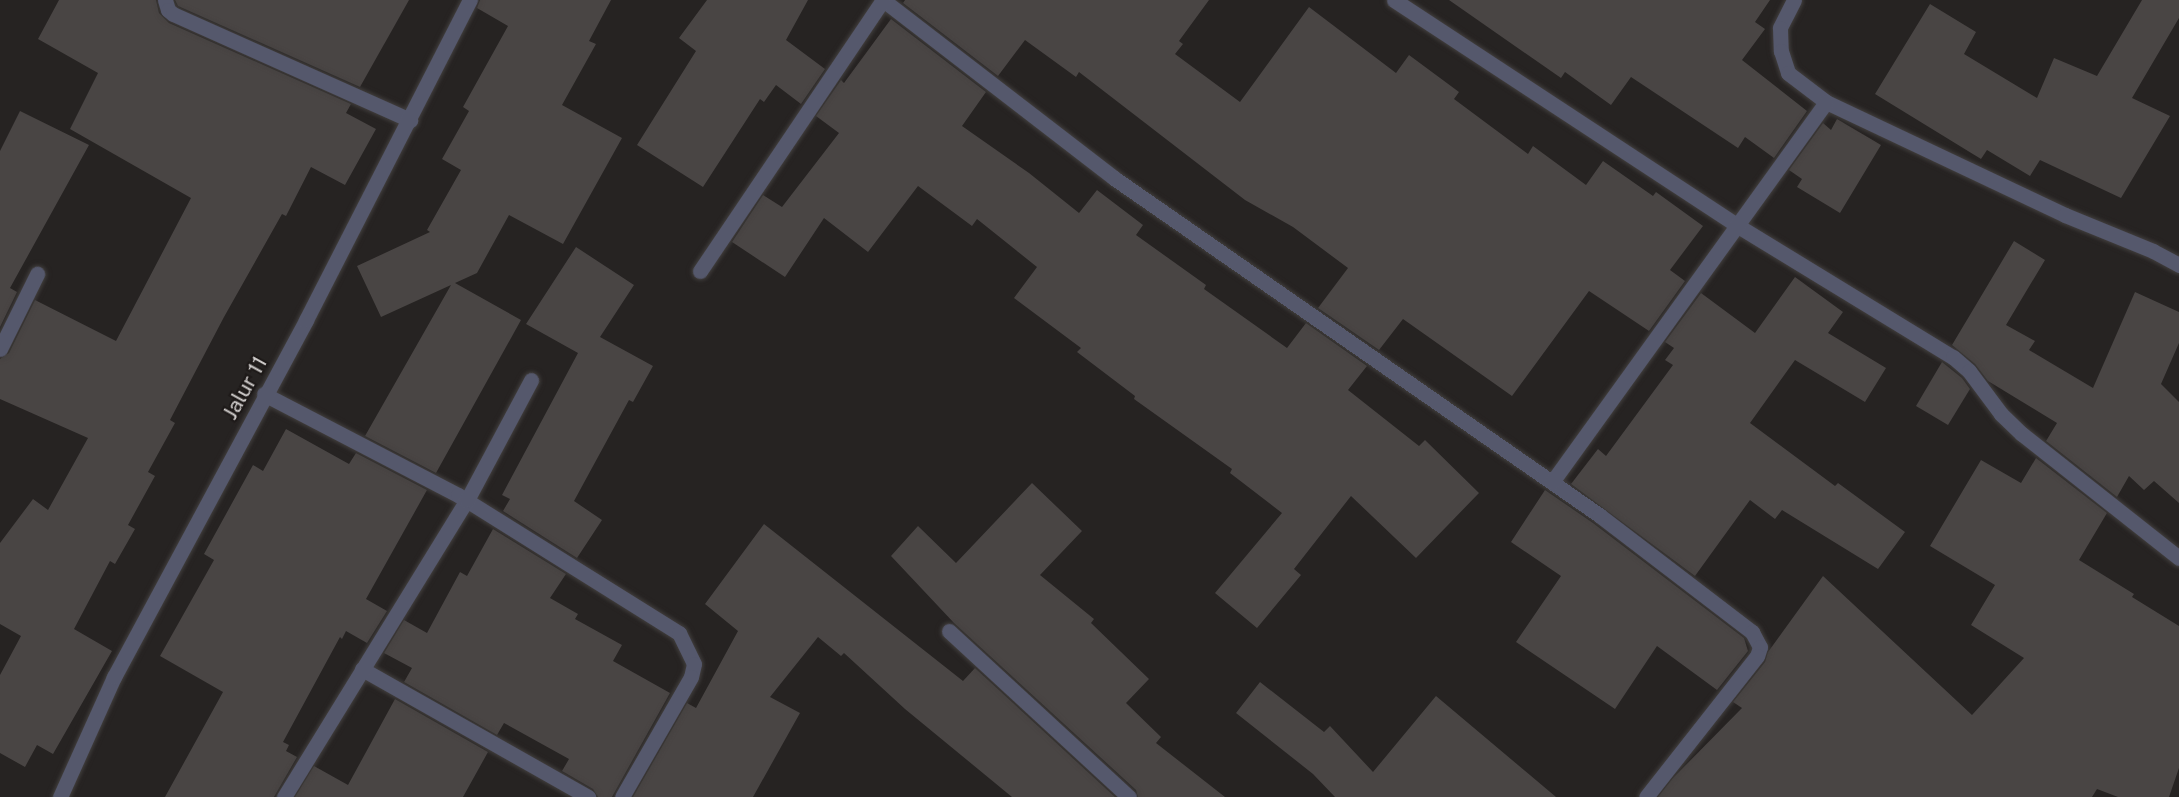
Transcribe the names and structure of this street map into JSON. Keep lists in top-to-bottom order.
{
  "streets": {
    "street": ["Jalur 11"]
  }
}
